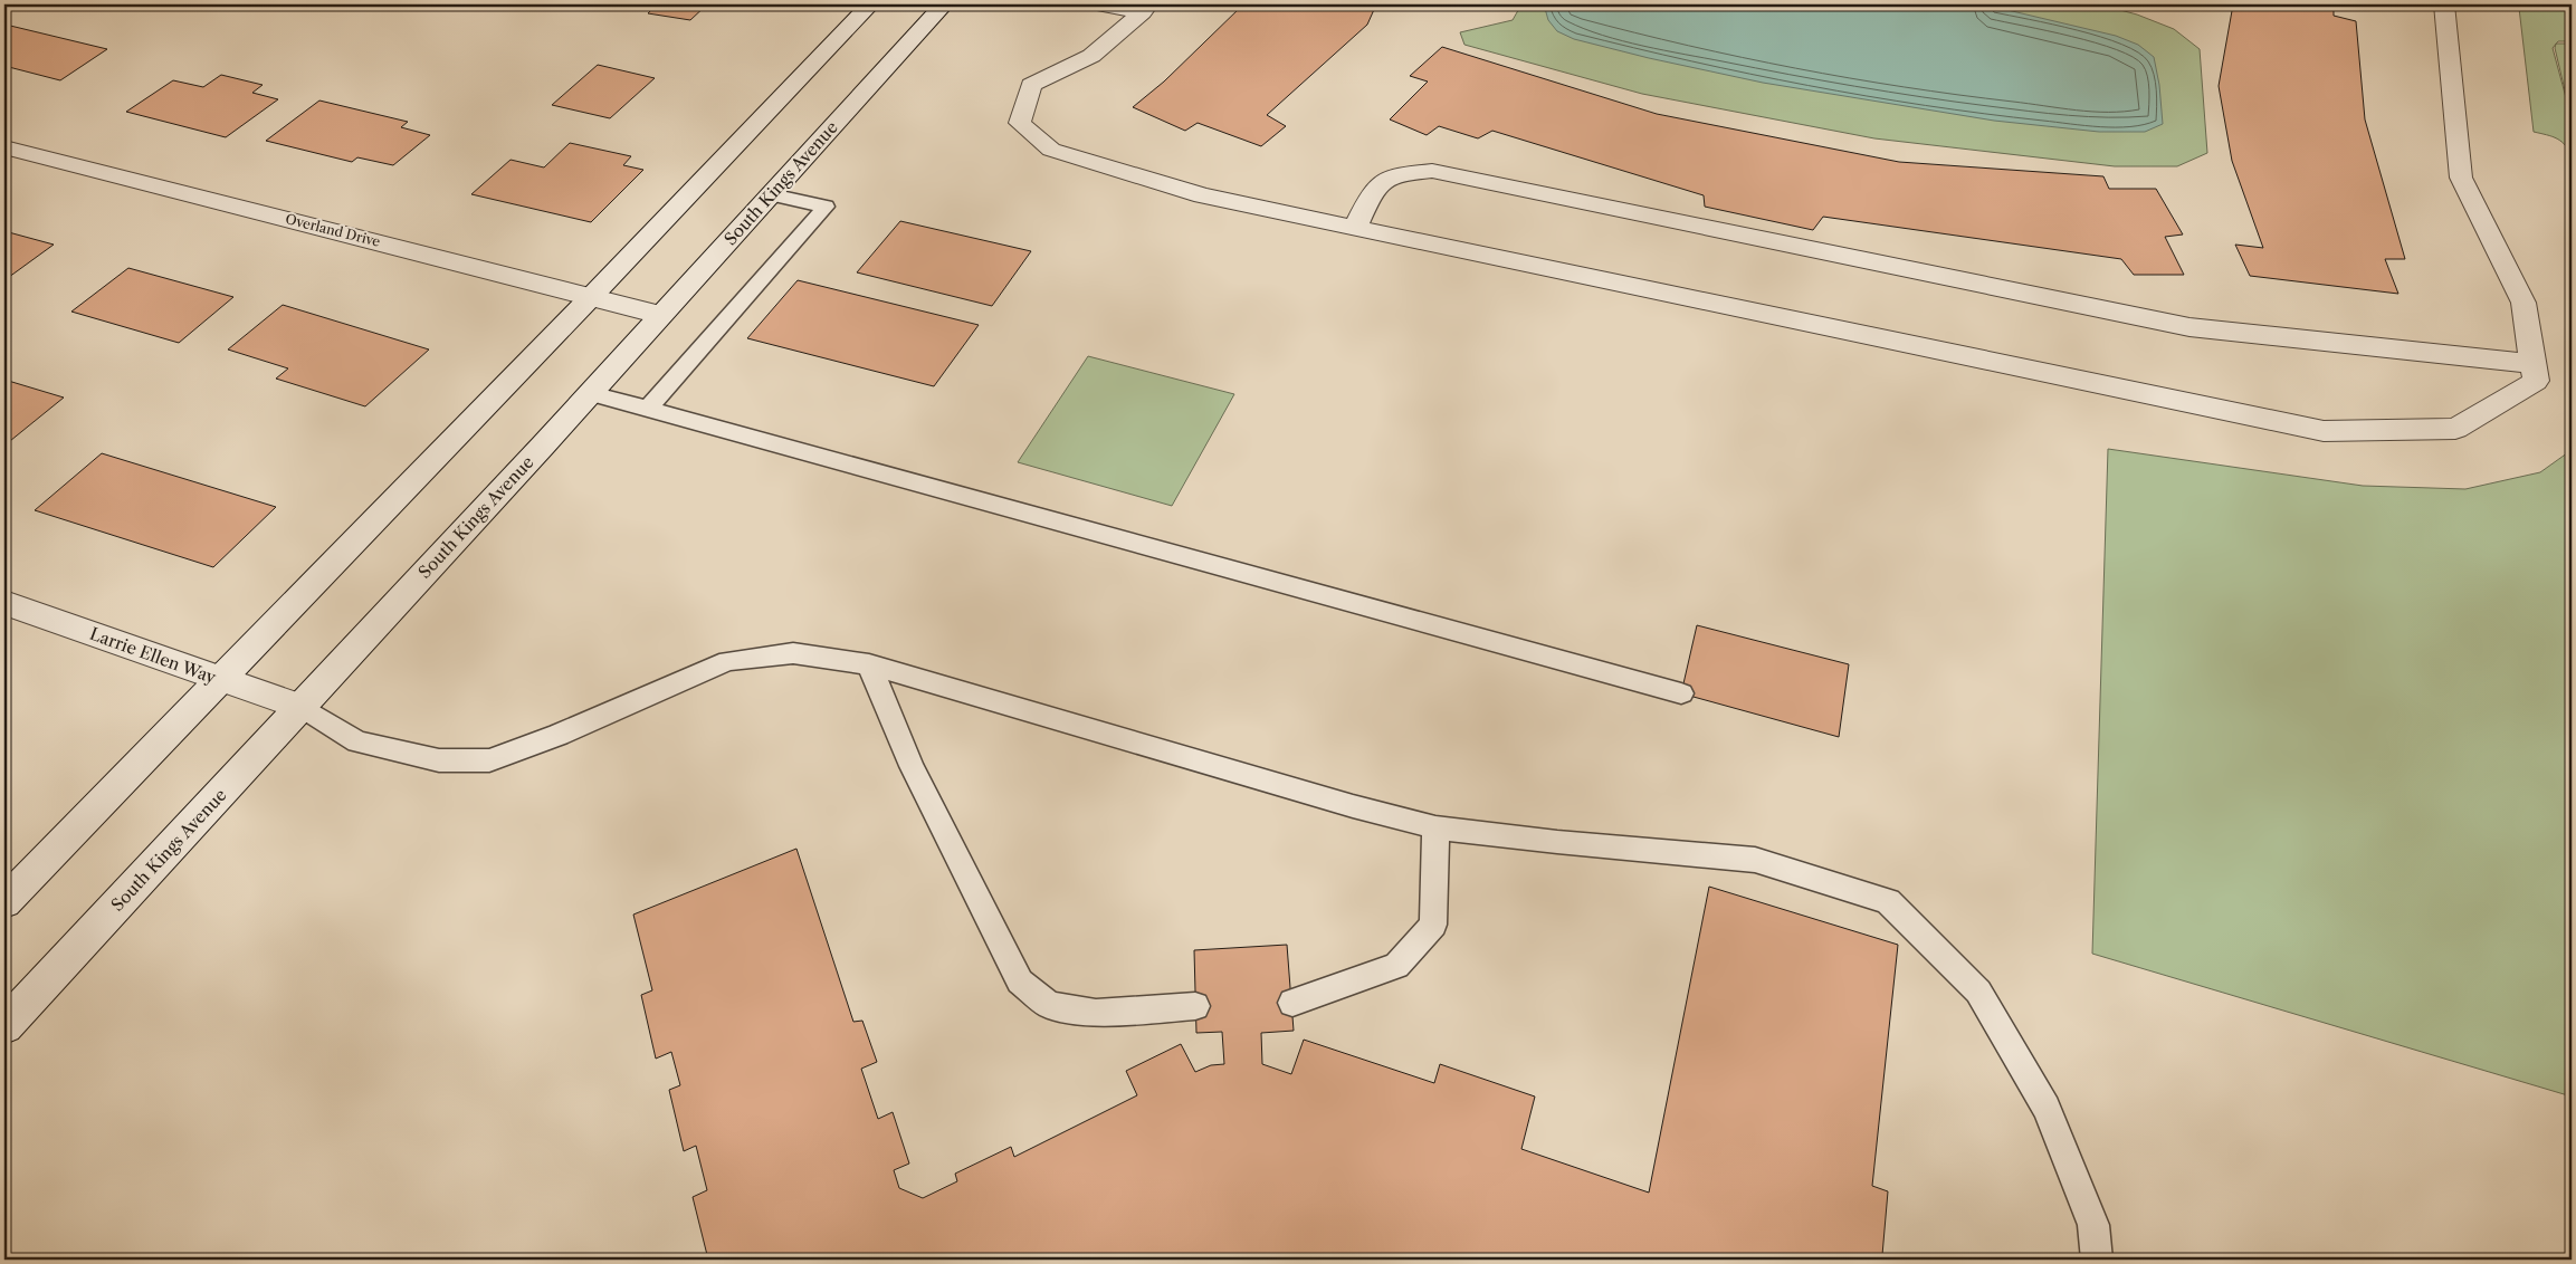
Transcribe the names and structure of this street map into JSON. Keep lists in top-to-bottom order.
{
  "streets": {
    "street": ["South Kings Avenue", "Overland Drive", "Larrie Ellen Way"]
  },
  "crossings": [
    ["South Kings Avenue", "Overland Drive"],
    ["South Kings Avenue", "Larrie Ellen Way"]
  ]
}
